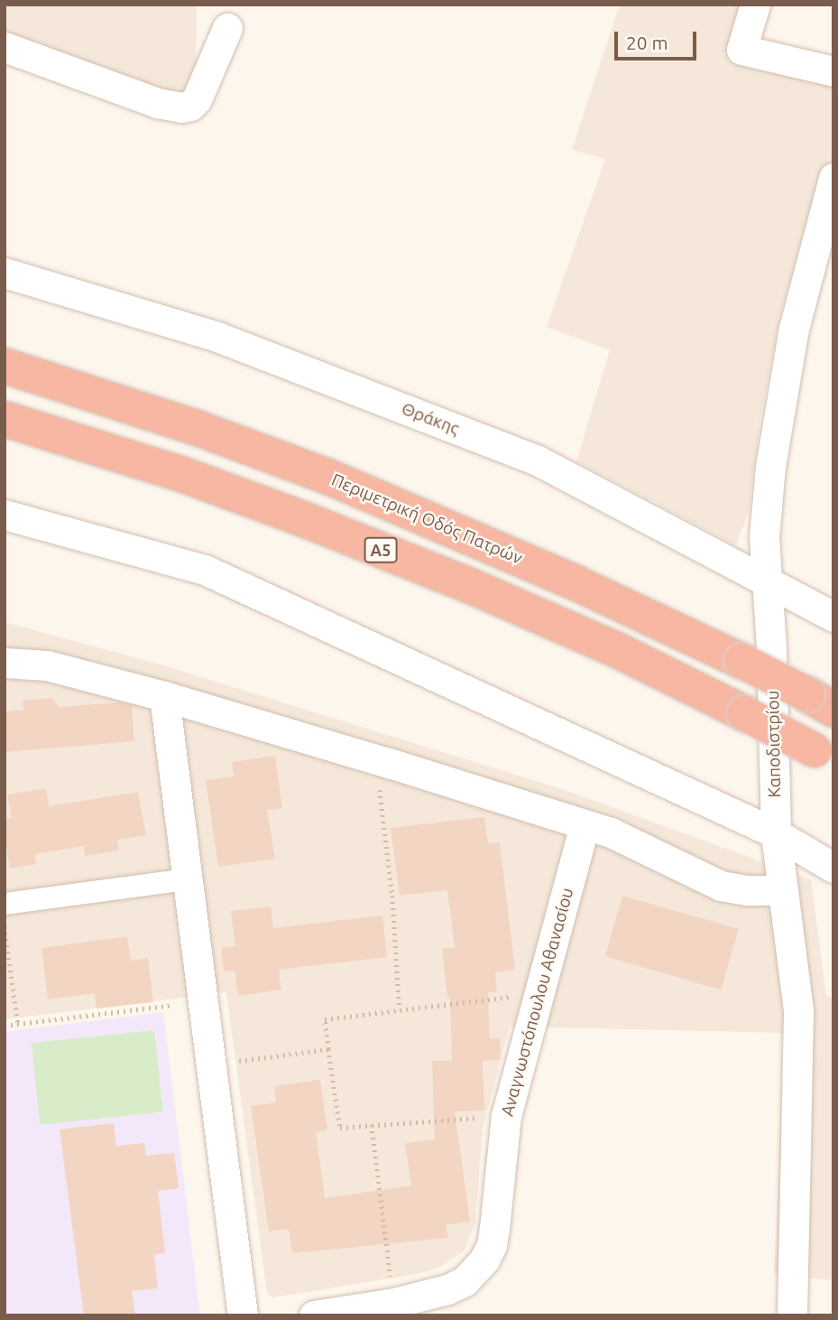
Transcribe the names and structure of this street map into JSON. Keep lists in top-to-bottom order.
{
  "streets": {
    "highway": ["Περιμετρική Οδός Πατρών", "Α5"],
    "street": ["Θράκης", "Καποδιστρίου", "Αναγνωστόπουλου Αθανασίου"]
  },
  "crossings": [
    ["Θράκης", "Καποδιστρίου"]
  ],
  "scale_bar": "20 m"
}
